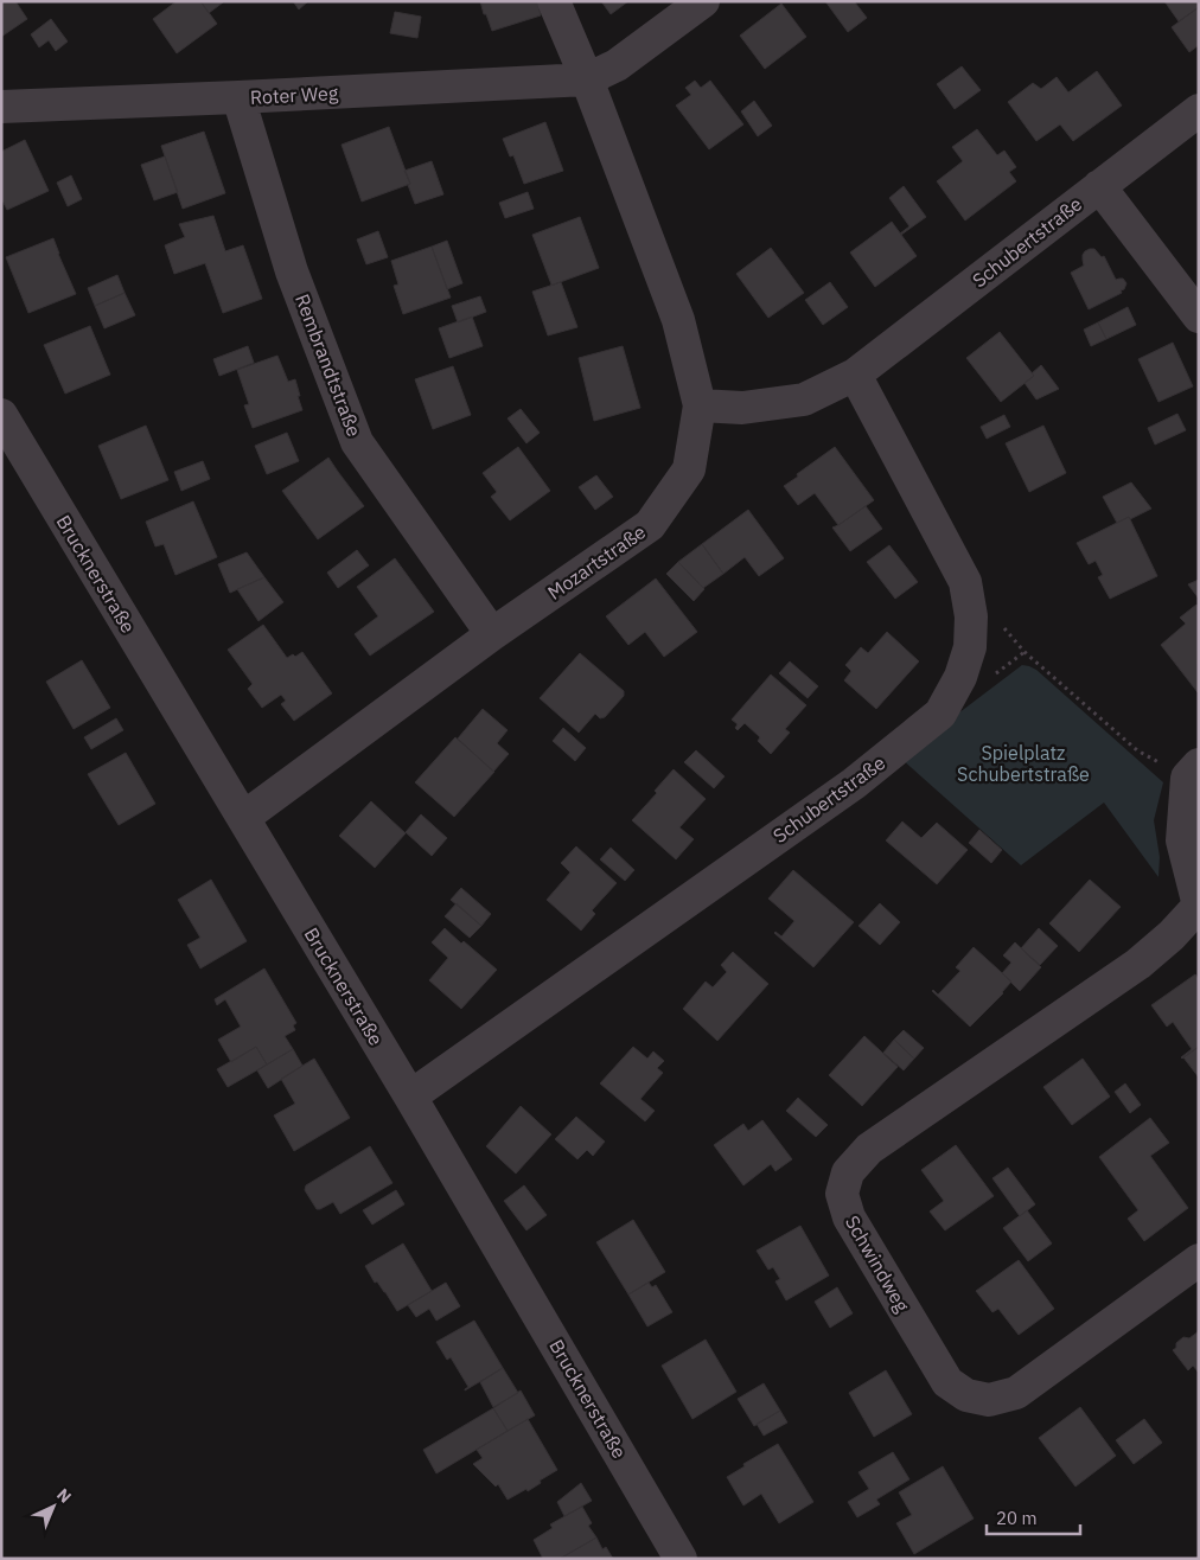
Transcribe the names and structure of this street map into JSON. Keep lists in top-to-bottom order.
{
  "streets": {
    "street": [
      "Roter Weg",
      "Schubertstraße",
      "Rembrandtstraße",
      "Mozartstraße",
      "Brucknerstraße",
      "Schwindweg"
    ]
  },
  "crossings": [
    ["Roter Weg", "Rembrandtstraße"],
    ["Roter Weg", "Mozartstraße"],
    ["Schubertstraße", "Mozartstraße"],
    ["Schubertstraße", "Brucknerstraße"],
    ["Rembrandtstraße", "Mozartstraße"],
    ["Mozartstraße", "Brucknerstraße"]
  ],
  "parks": ["Spielplatz Schubertstraße"],
  "scale_bar": "20 m",
  "north": "top right"
}
